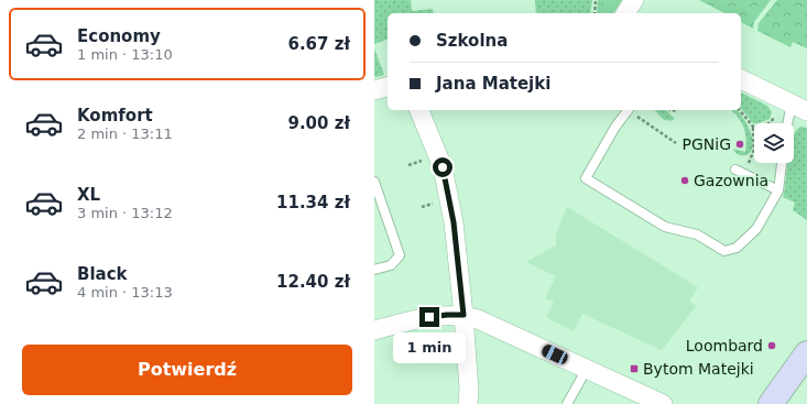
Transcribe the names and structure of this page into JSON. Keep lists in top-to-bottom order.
{
  "places": {
    "other": ["PGNiG", "Gazownia", "Loombard"],
    "transit": ["Bytom Matejki"]
  },
  "page": {
    "list": [
      {
        "name": "Economy",
        "note": "1 min · 13:10",
        "value": "6.67 zł"
      },
      {
        "name": "Komfort",
        "note": "2 min · 13:11",
        "value": "9.00 zł"
      },
      {
        "name": "XL",
        "note": "3 min · 13:12",
        "value": "11.34 zł"
      },
      {
        "name": "Black",
        "note": "4 min · 13:13",
        "value": "12.40 zł"
      }
    ],
    "banner": ["Szkolna", "Jana Matejki"],
    "bubble": "1 min",
    "buttons": "Potwierdź"
  }
}
